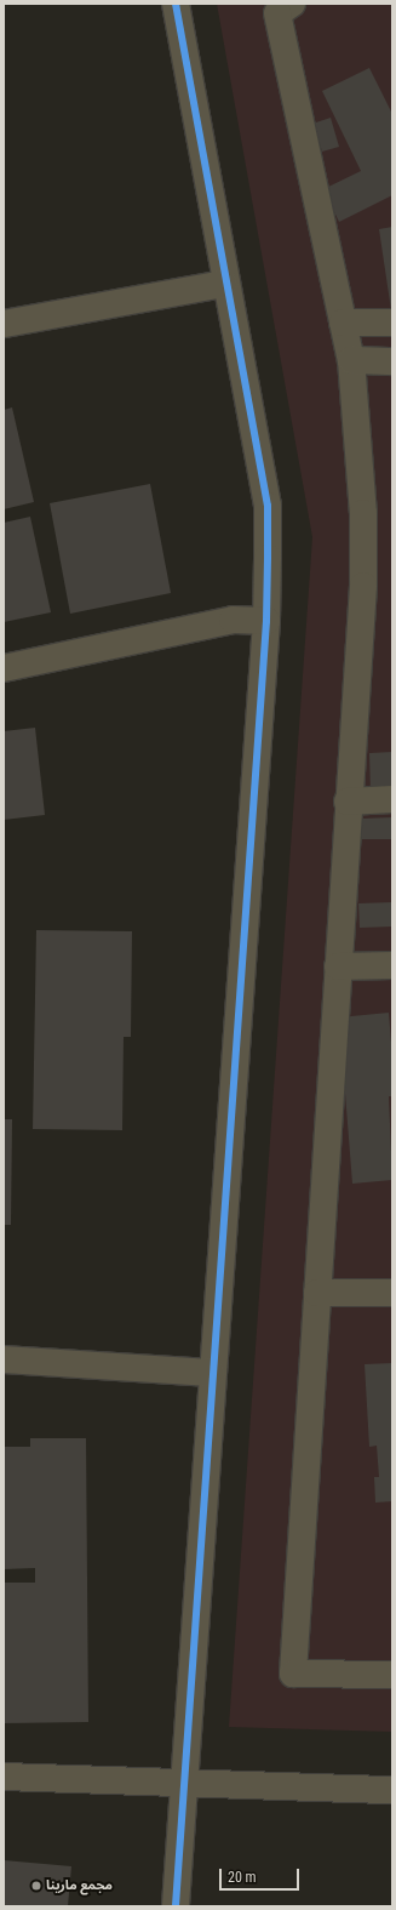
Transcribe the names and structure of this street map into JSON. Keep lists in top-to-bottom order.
{
  "places": ["مجمع مارينا"],
  "scale_bar": "20 m"
}
